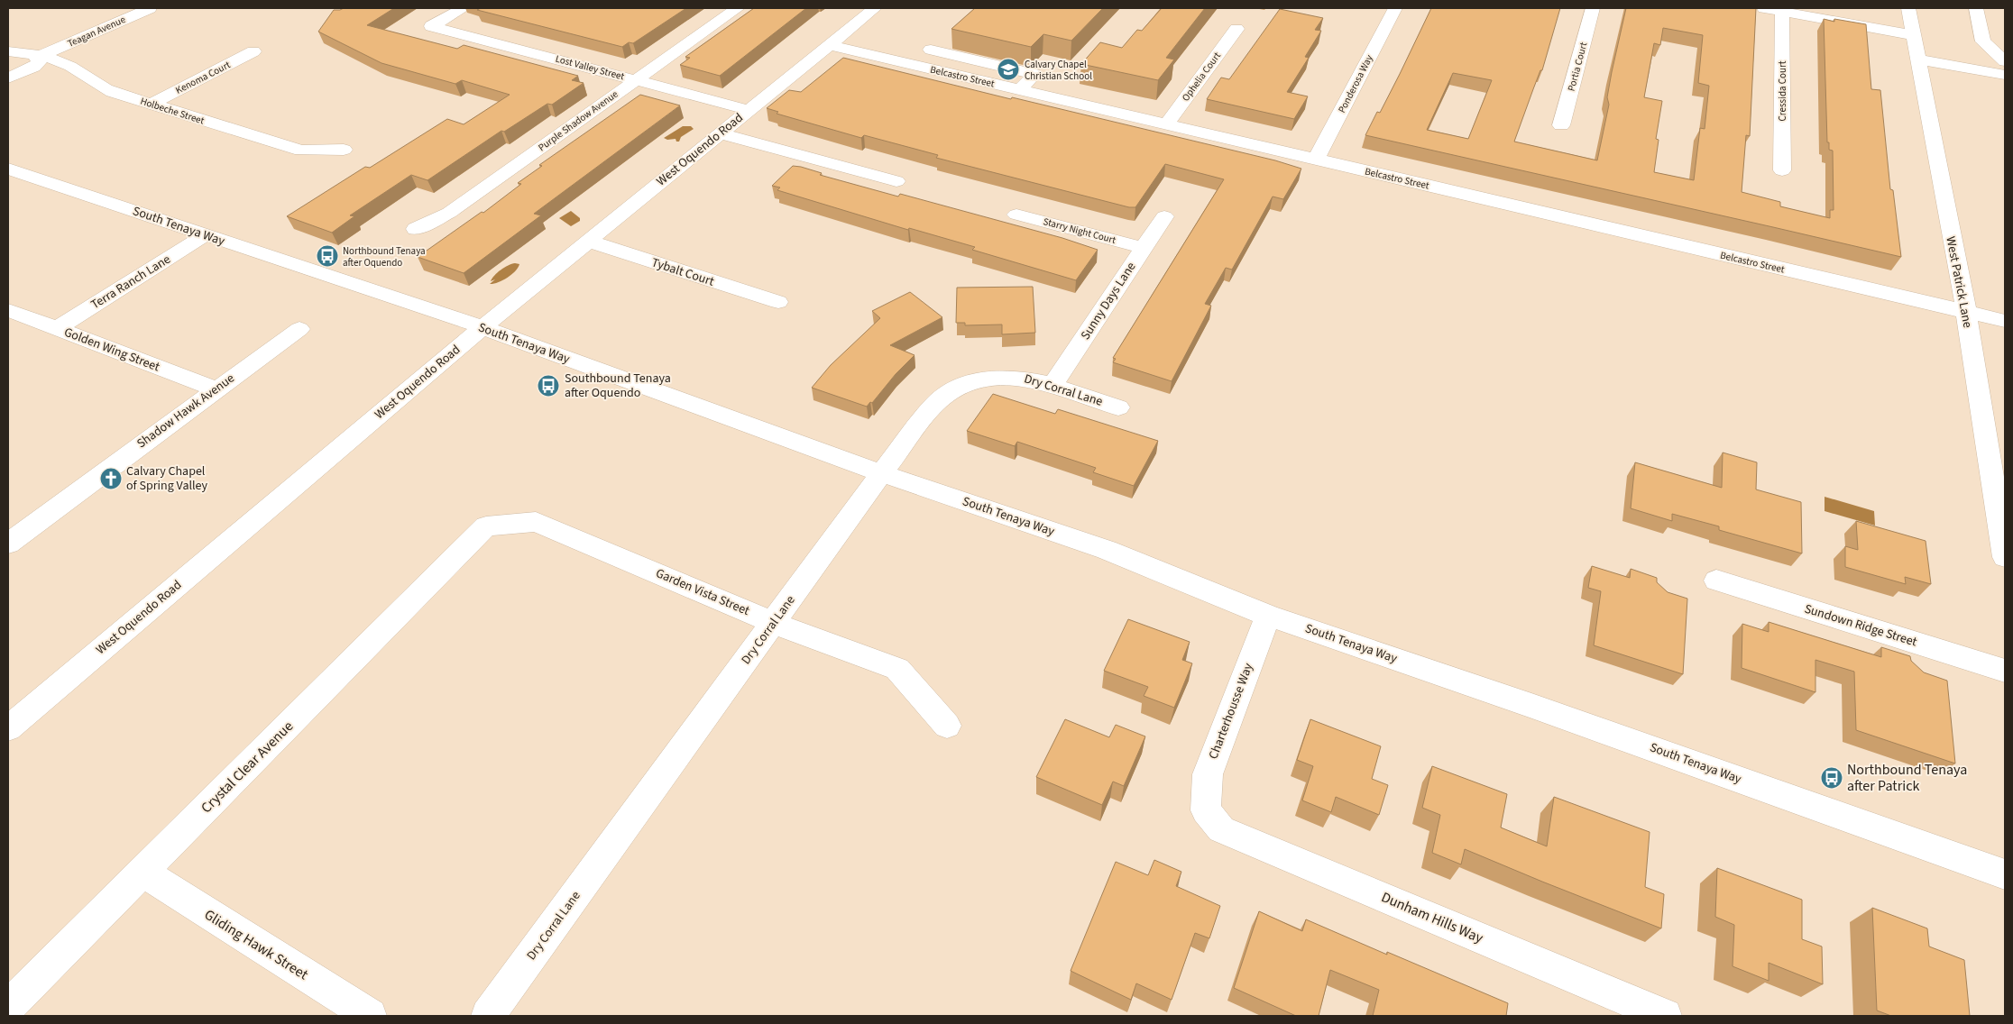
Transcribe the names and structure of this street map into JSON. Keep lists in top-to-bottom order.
{
  "streets": {
    "street": [
      "Teagan Avenue",
      "Portia Court",
      "Lost Valley Street",
      "Belcastro Street",
      "Ophelia Court",
      "Kenoma Court",
      "Ponderosa Way",
      "Cressida Court",
      "Holbeche Street",
      "Purple Shadow Avenue",
      "West Oquendo Road",
      "South Tenaya Way",
      "Starry Night Court",
      "Tybalt Court",
      "Terra Ranch Lane",
      "West Patrick Lane",
      "Sunny Days Lane",
      "Golden Wing Street",
      "Dry Corral Lane",
      "Shadow Hawk Avenue",
      "Garden Vista Street",
      "Sundown Ridge Street",
      "Charterhousse Way",
      "Crystal Clear Avenue",
      "Dunham Hills Way",
      "Gliding Hawk Street"
    ]
  },
  "crossings": [
    ["Teagan Avenue", "Holbeche Street"],
    ["Lost Valley Street", "Purple Shadow Avenue"],
    ["Lost Valley Street", "West Oquendo Road"],
    ["Belcastro Street", "Ophelia Court"],
    ["Belcastro Street", "Ponderosa Way"],
    ["Belcastro Street", "West Oquendo Road"],
    ["Belcastro Street", "West Patrick Lane"],
    ["Kenoma Court", "Holbeche Street"],
    ["West Oquendo Road", "South Tenaya Way"],
    ["West Oquendo Road", "Tybalt Court"],
    ["South Tenaya Way", "Terra Ranch Lane"],
    ["South Tenaya Way", "Dry Corral Lane"],
    ["South Tenaya Way", "Charterhousse Way"],
    ["Starry Night Court", "Sunny Days Lane"],
    ["Terra Ranch Lane", "Golden Wing Street"],
    ["Sunny Days Lane", "Dry Corral Lane"],
    ["Golden Wing Street", "Shadow Hawk Avenue"],
    ["Dry Corral Lane", "Garden Vista Street"],
    ["Garden Vista Street", "Crystal Clear Avenue"],
    ["Charterhousse Way", "Dunham Hills Way"],
    ["Crystal Clear Avenue", "Gliding Hawk Street"]
  ],
  "places": {
    "school or university": ["Calvary Chapel Christian School"],
    "bus stop": ["Northbound Tenaya after Oquendo", "Southbound Tenaya after Oquendo", "Northbound Tenaya after Patrick"],
    "church": ["Calvary Chapel of Spring Valley"]
  }
}
